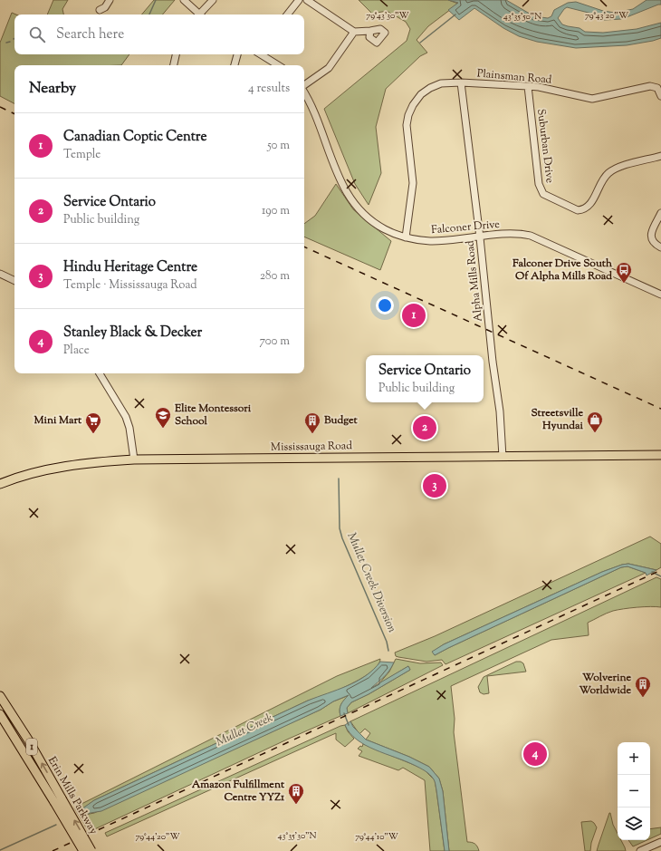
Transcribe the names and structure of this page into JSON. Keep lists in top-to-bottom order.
{
  "streets": {
    "main road": ["Mississauga Road", "1", "Erin Mills Parkway"],
    "street": [
      "Plainsman Road",
      "Suburban Drive",
      "Falconer Drive",
      "Alpha Mills Road"
    ]
  },
  "crossings": [
    ["Plainsman Road", "Suburban Drive"],
    ["Plainsman Road", "Falconer Drive"],
    ["Plainsman Road", "Alpha Mills Road"],
    ["Falconer Drive", "Alpha Mills Road"],
    ["Alpha Mills Road", "Mississauga Road"]
  ],
  "water": ["Mullet Creek Diversion", "Mullet Creek"],
  "places": {
    "bus stop": ["Falconer Drive South Of Alpha Mills Road"],
    "school or university": ["Elite Montessori School"],
    "shop": ["Streetsville Hyundai"],
    "supermarket": ["Mini Mart"],
    "building": ["Budget", "Wolverine Worldwide", "Amazon Fulfillment Centre YYZ1"]
  },
  "page": {
    "search": "Search here",
    "heading": ["Nearby", "4 results"],
    "list": [
      {
        "mark": "1",
        "name": "Canadian Coptic Centre",
        "note": "Temple",
        "value": "50 m"
      },
      {
        "mark": "2",
        "name": "Service Ontario",
        "note": "Public building",
        "value": "190 m"
      },
      {
        "mark": "3",
        "name": "Hindu Heritage Centre",
        "note": "Temple · Mississauga Road",
        "value": "280 m"
      },
      {
        "mark": "4",
        "name": "Stanley Black & Decker",
        "note": "Place",
        "value": "700 m"
      }
    ],
    "pins": [
      "1",
      "2",
      "3",
      "4"
    ],
    "popup": ["Service Ontario", "Public building"],
    "map_buttons": ["+", "−"]
  },
  "coordinates": [
    "79°43'30\"W",
    "79°43'20\"W",
    "43°35'50\"N",
    "43°35'30\"N",
    "79°44'20\"W",
    "79°44'10\"W"
  ]
}
